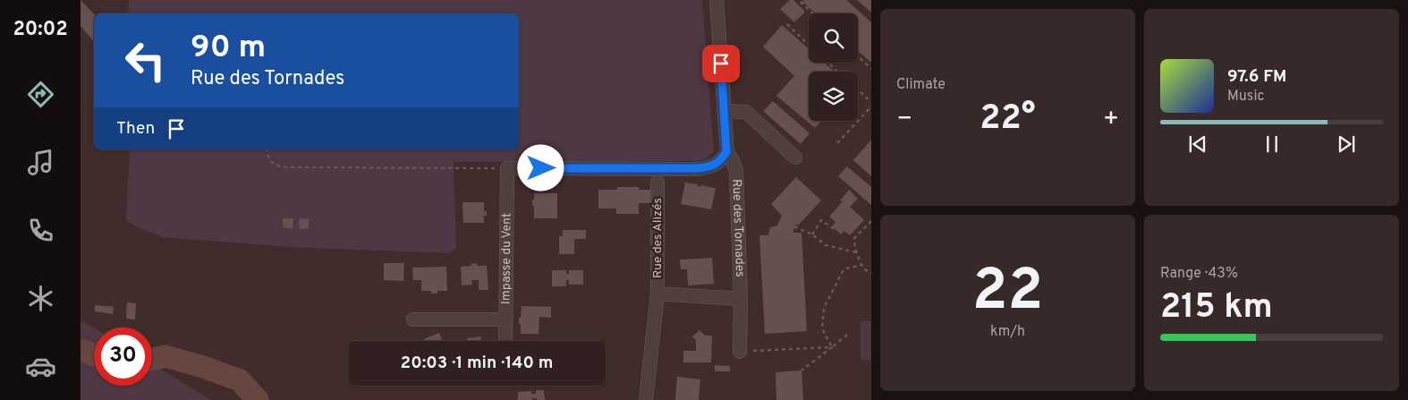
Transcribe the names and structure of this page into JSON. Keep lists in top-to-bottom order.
{
  "streets": {
    "street": ["Rue des Tornades", "Rue des Alizés", "Impasse du Vent"]
  },
  "crossings": [
    ["Rue des Tornades", "Rue des Alizés"]
  ],
  "page": {
    "tabs": "20:02",
    "tile": [
      "Climate",
      ["22", "km/h"],
      ["Range · 43%", "215 km"]
    ],
    "turn": ["90 m", "Rue des Tornades"],
    "song": ["97.6 FM", "Music"],
    "heat": ["−", "22°", "+"],
    "then": "Then",
    "limit": "30",
    "trip": "20:03 · 1 min · 140 m"
  }
}
